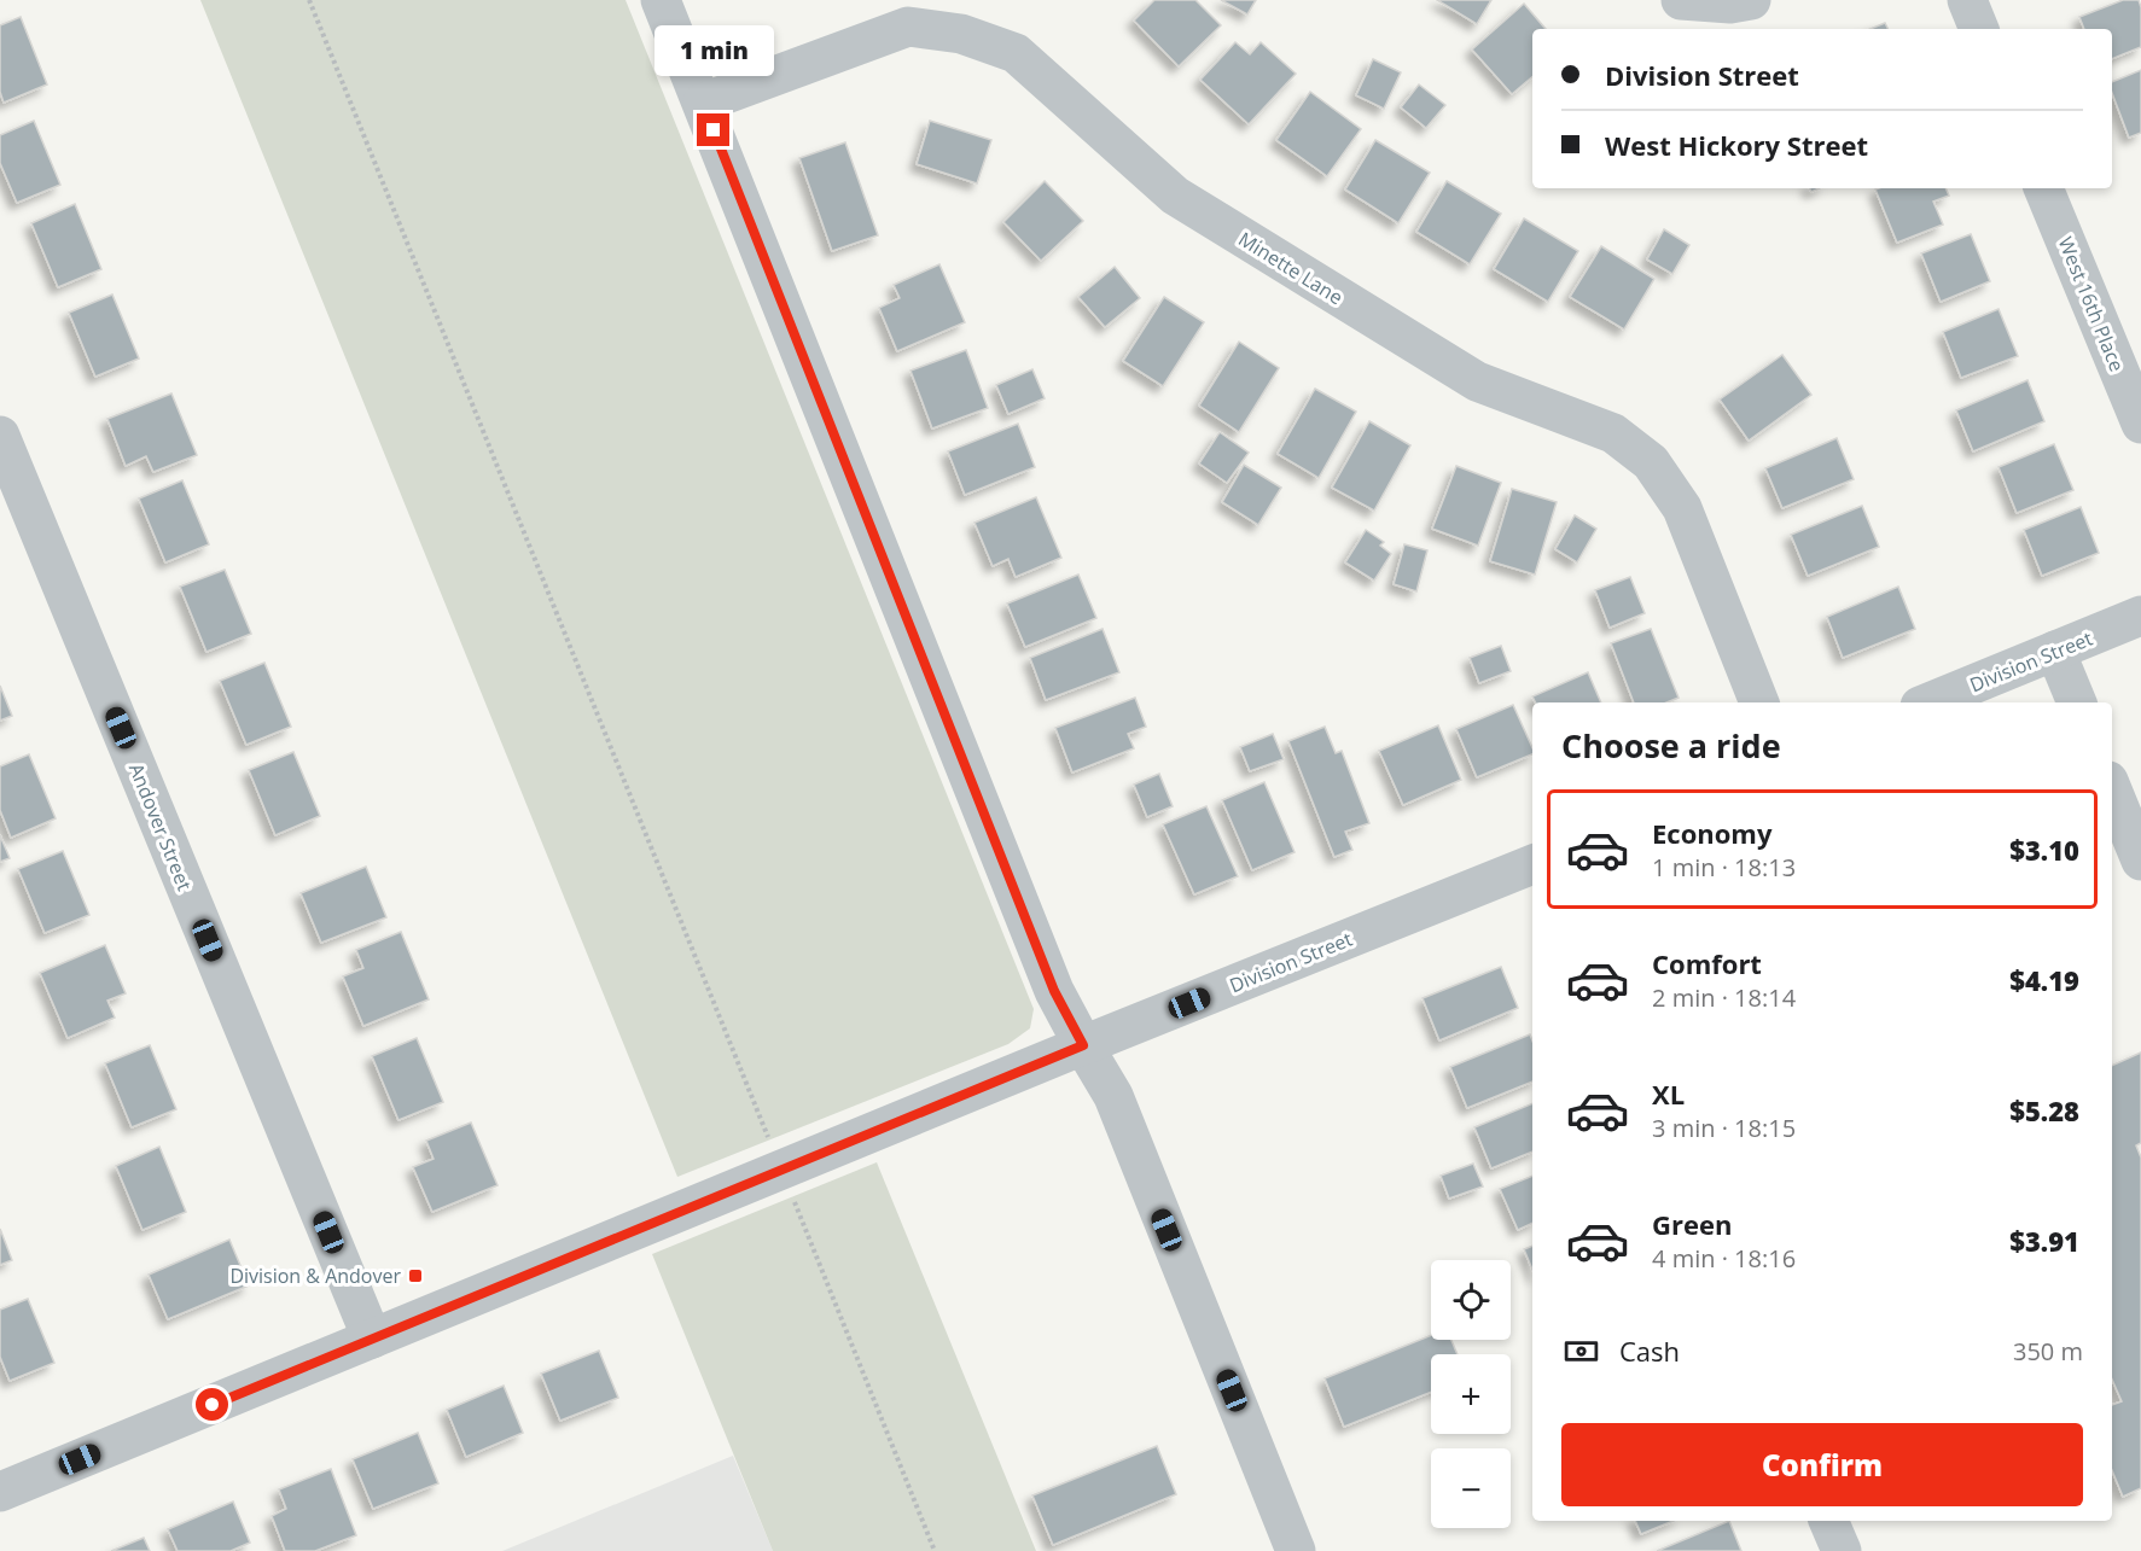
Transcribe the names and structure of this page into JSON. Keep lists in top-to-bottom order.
{
  "streets": {
    "street": [
      "Minette Lane",
      "West 16th Place",
      "Division Street",
      "Andover Street"
    ]
  },
  "crossings": [
    ["Division Street", "Andover Street"]
  ],
  "places": {
    "transit": ["Division & Andover"]
  },
  "page": {
    "bubble": "1 min",
    "banner": ["Division Street", "West Hickory Street"],
    "heading": "Choose a ride",
    "list": [
      {
        "name": "Economy",
        "note": "1 min · 18:13",
        "value": "$3.10"
      },
      {
        "name": "Comfort",
        "note": "2 min · 18:14",
        "value": "$4.19"
      },
      {
        "name": "XL",
        "note": "3 min · 18:15",
        "value": "$5.28"
      },
      {
        "name": "Green",
        "note": "4 min · 18:16",
        "value": "$3.91"
      }
    ],
    "map_buttons": ["+", "−"],
    "pay": ["Cash", "350 m"],
    "buttons": "Confirm"
  }
}
